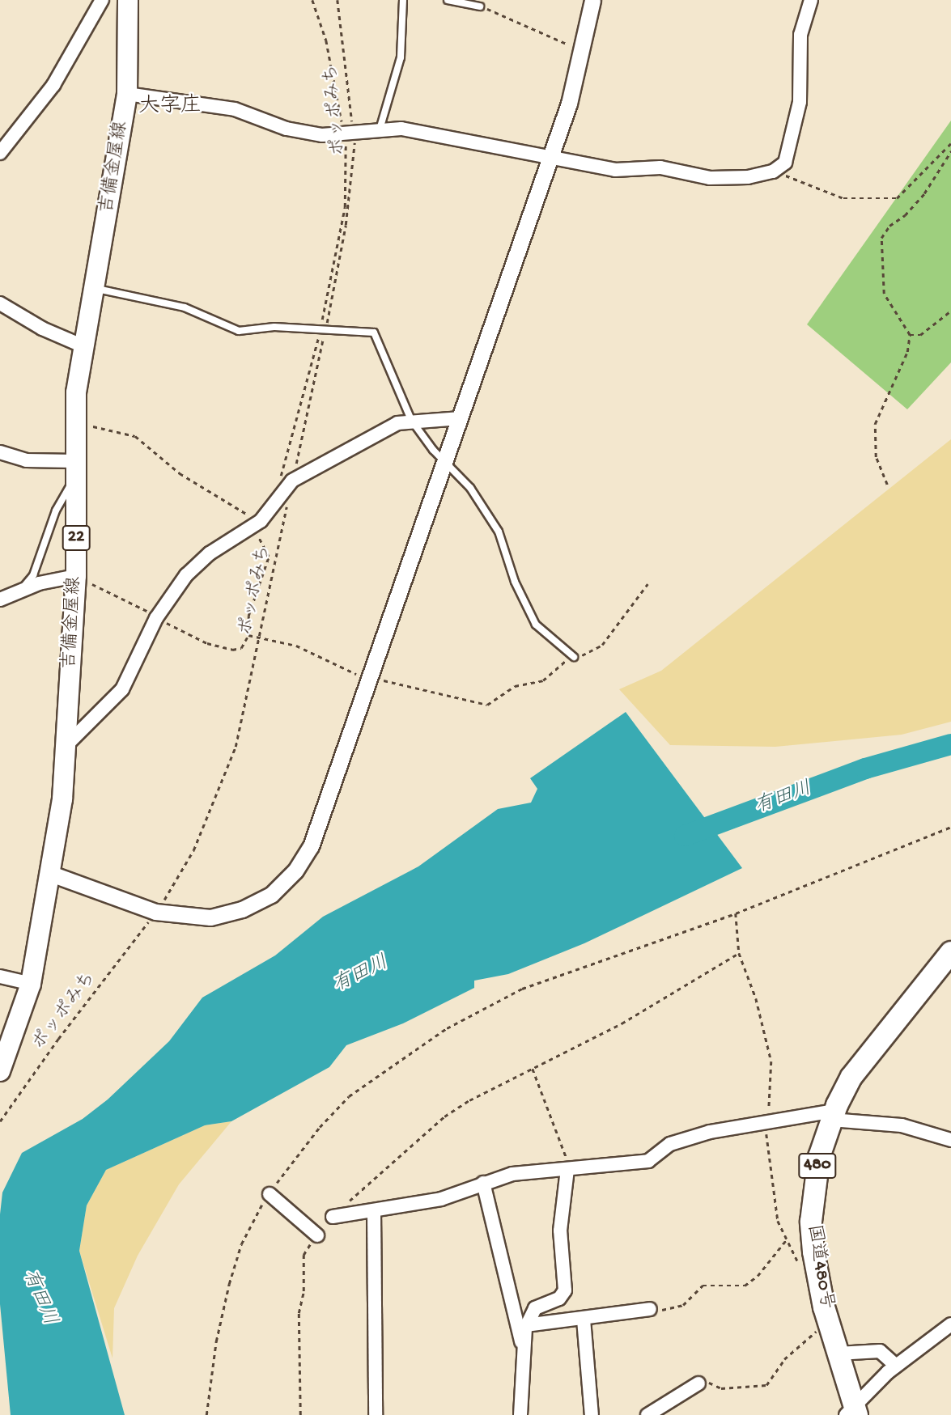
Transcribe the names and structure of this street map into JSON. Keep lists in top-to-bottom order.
{
  "streets": {
    "highway": ["480", "国道480号"],
    "main road": ["吉備金屋線", "22"],
    "path": ["ポッポみち"]
  },
  "districts": ["大字庄"],
  "water": ["有田川"]
}
